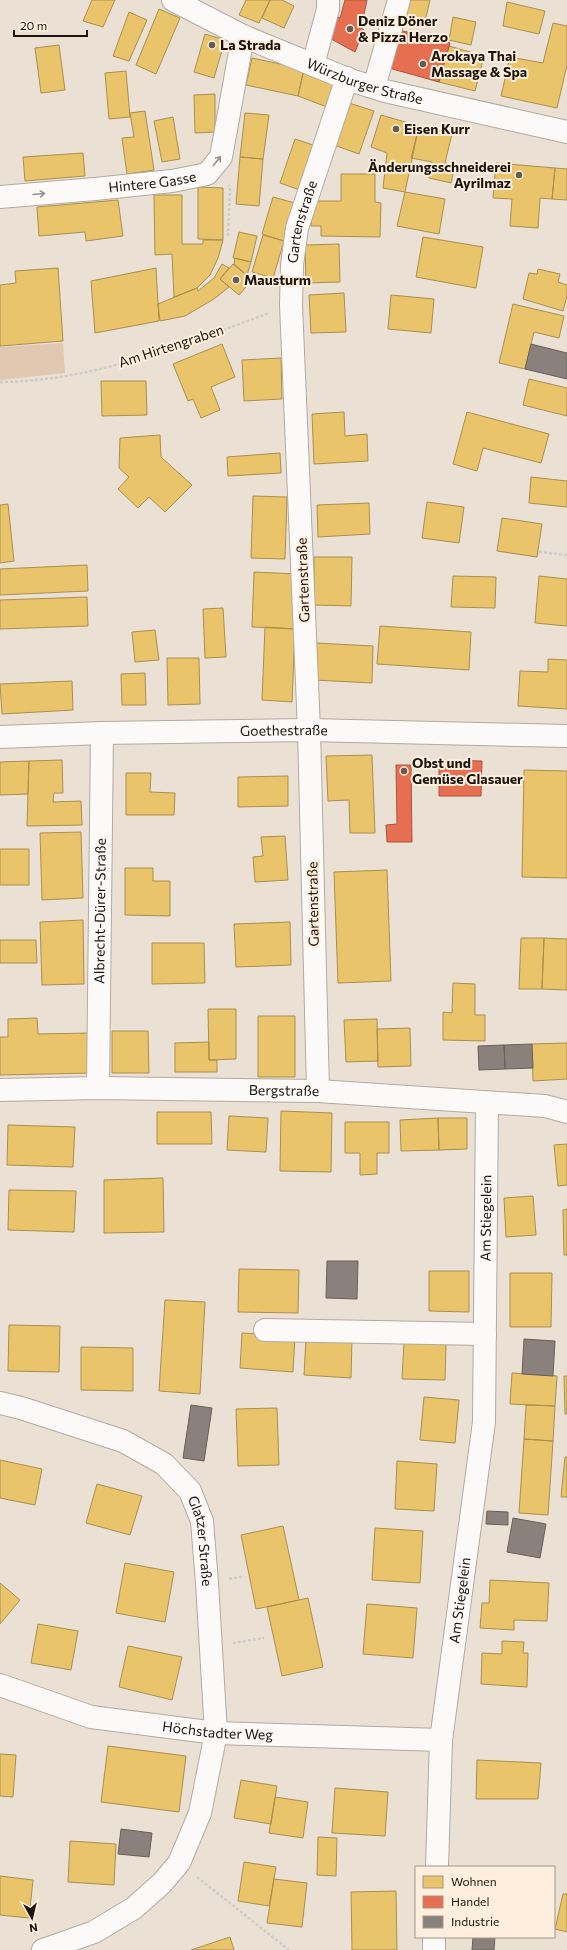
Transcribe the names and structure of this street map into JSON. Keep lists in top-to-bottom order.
{
  "streets": {
    "street": [
      "Würzburger Straße",
      "Hintere Gasse",
      "Gartenstraße",
      "Goethestraße",
      "Albrecht-Dürer-Straße",
      "Bergstraße",
      "Am Stiegelein",
      "Glatzer Straße",
      "Höchstadter Weg"
    ],
    "path": ["Am Hirtengraben"]
  },
  "crossings": [
    ["Würzburger Straße", "Hintere Gasse"],
    ["Würzburger Straße", "Gartenstraße"],
    ["Gartenstraße", "Am Hirtengraben"],
    ["Gartenstraße", "Goethestraße"],
    ["Gartenstraße", "Bergstraße"],
    ["Goethestraße", "Albrecht-Dürer-Straße"],
    ["Albrecht-Dürer-Straße", "Bergstraße"],
    ["Bergstraße", "Am Stiegelein"],
    ["Am Stiegelein", "Höchstadter Weg"],
    ["Glatzer Straße", "Höchstadter Weg"]
  ],
  "one_way": ["Hintere Gasse"],
  "places": [
    "Deniz Döner & Pizza Herzo",
    "La Strada",
    "Arokaya Thai Massage & Spa",
    "Eisen Kurr",
    "Änderungsschneiderei Ayrilmaz",
    "Mausturm",
    "Obst und Gemüse Glasauer"
  ],
  "legend": ["Wohnen", "Handel", "Industrie"],
  "scale_bar": "20 m",
  "north": "bottom"
}
